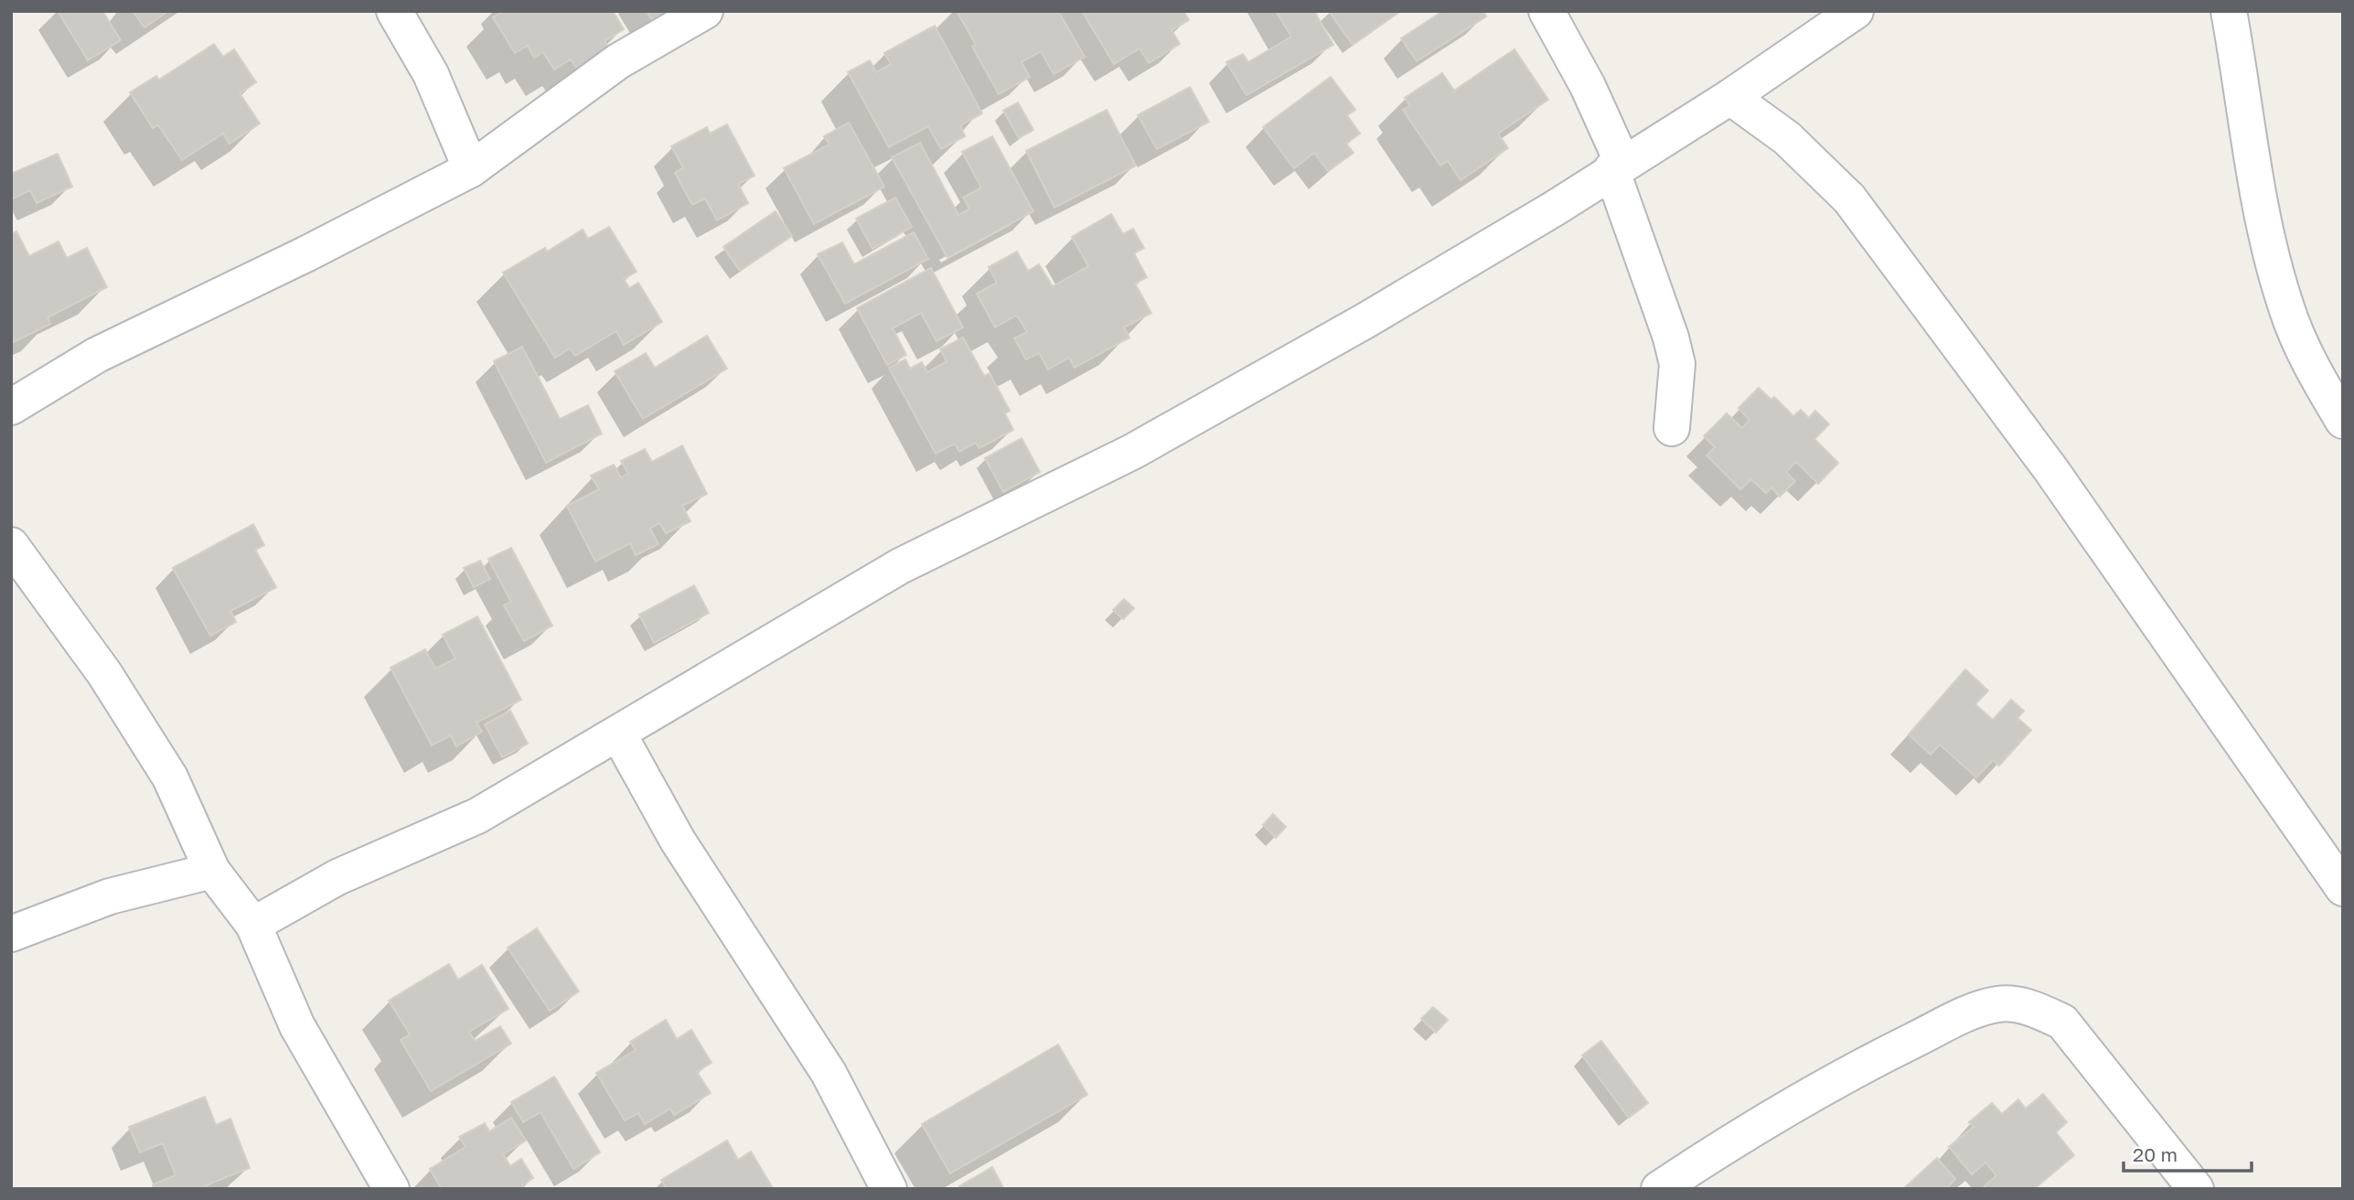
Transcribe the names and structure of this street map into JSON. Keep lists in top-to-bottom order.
{
  "scale_bar": "20 m"
}
